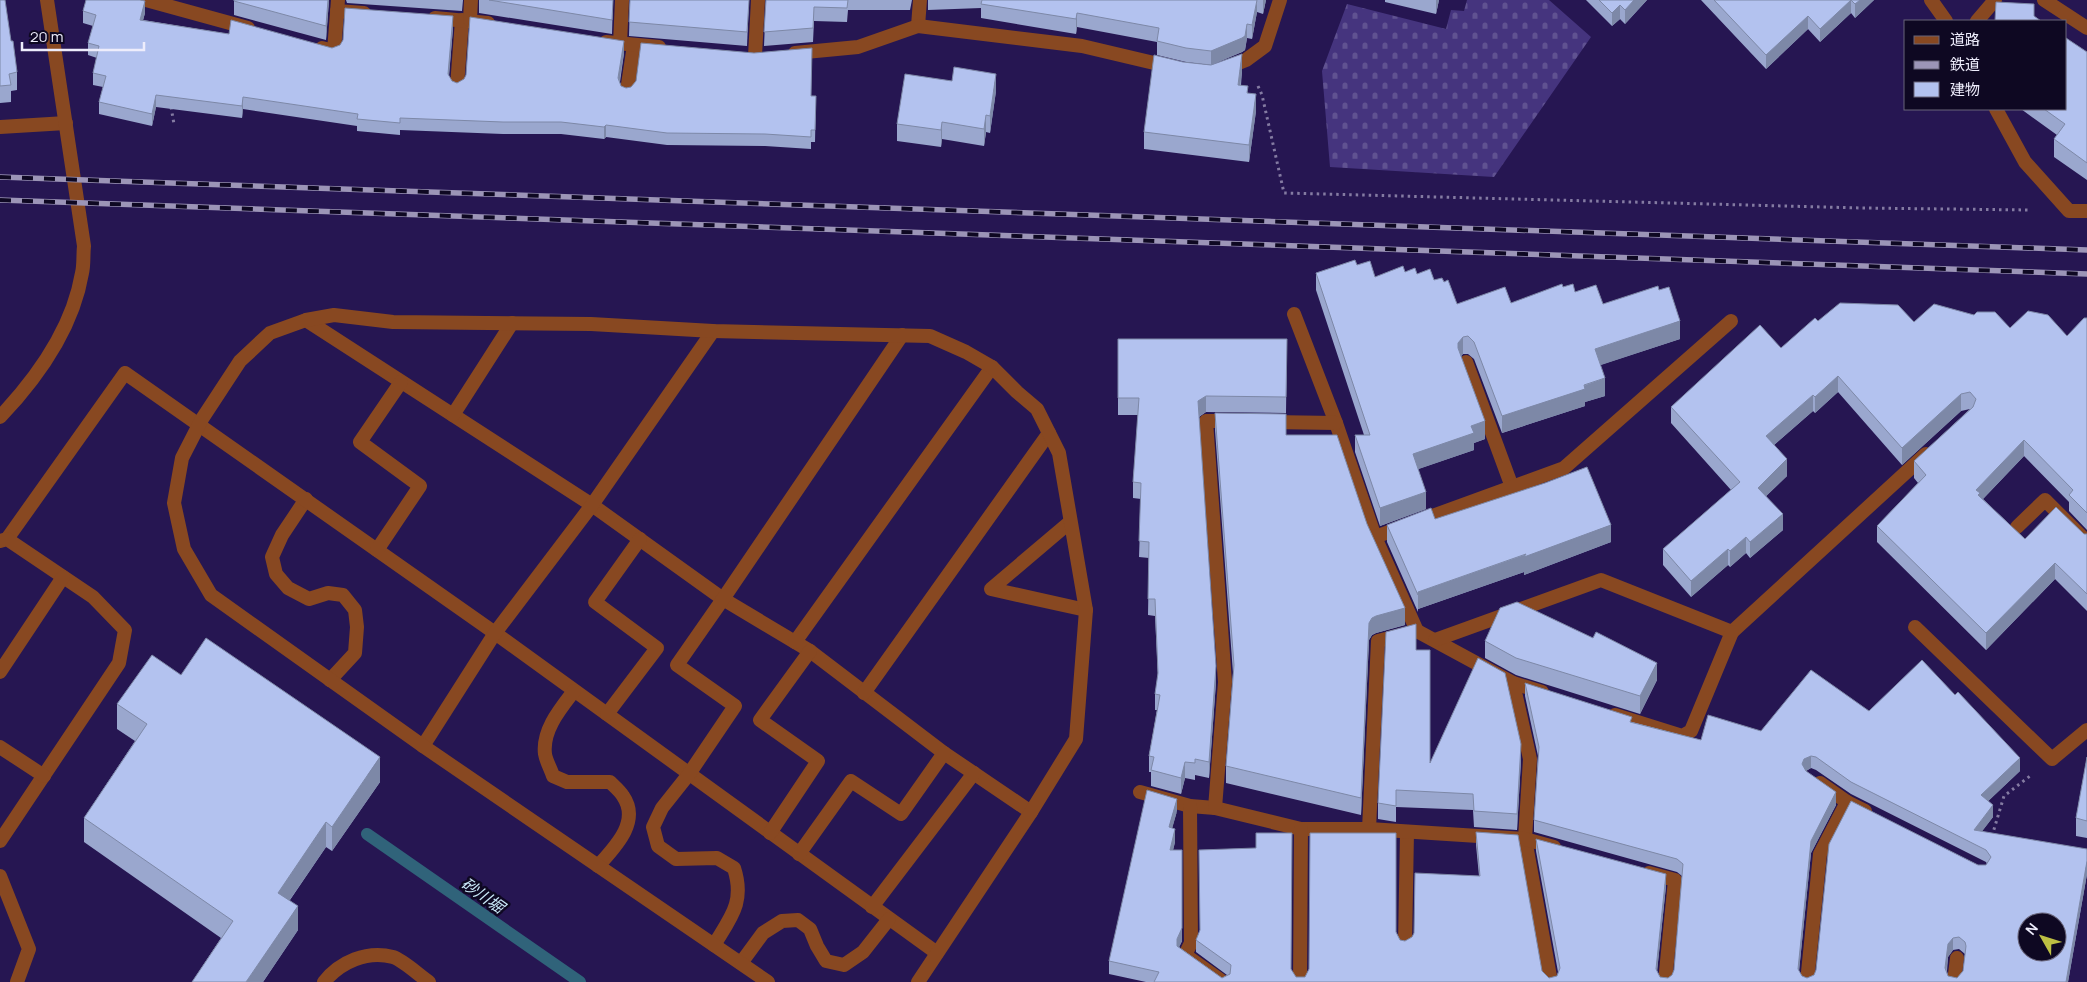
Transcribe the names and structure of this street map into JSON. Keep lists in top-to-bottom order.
{
  "water": ["砂川堀"],
  "legend": ["道路", "鉄道", "建物"],
  "scale_bar": "20 m",
  "north": "top left"
}
